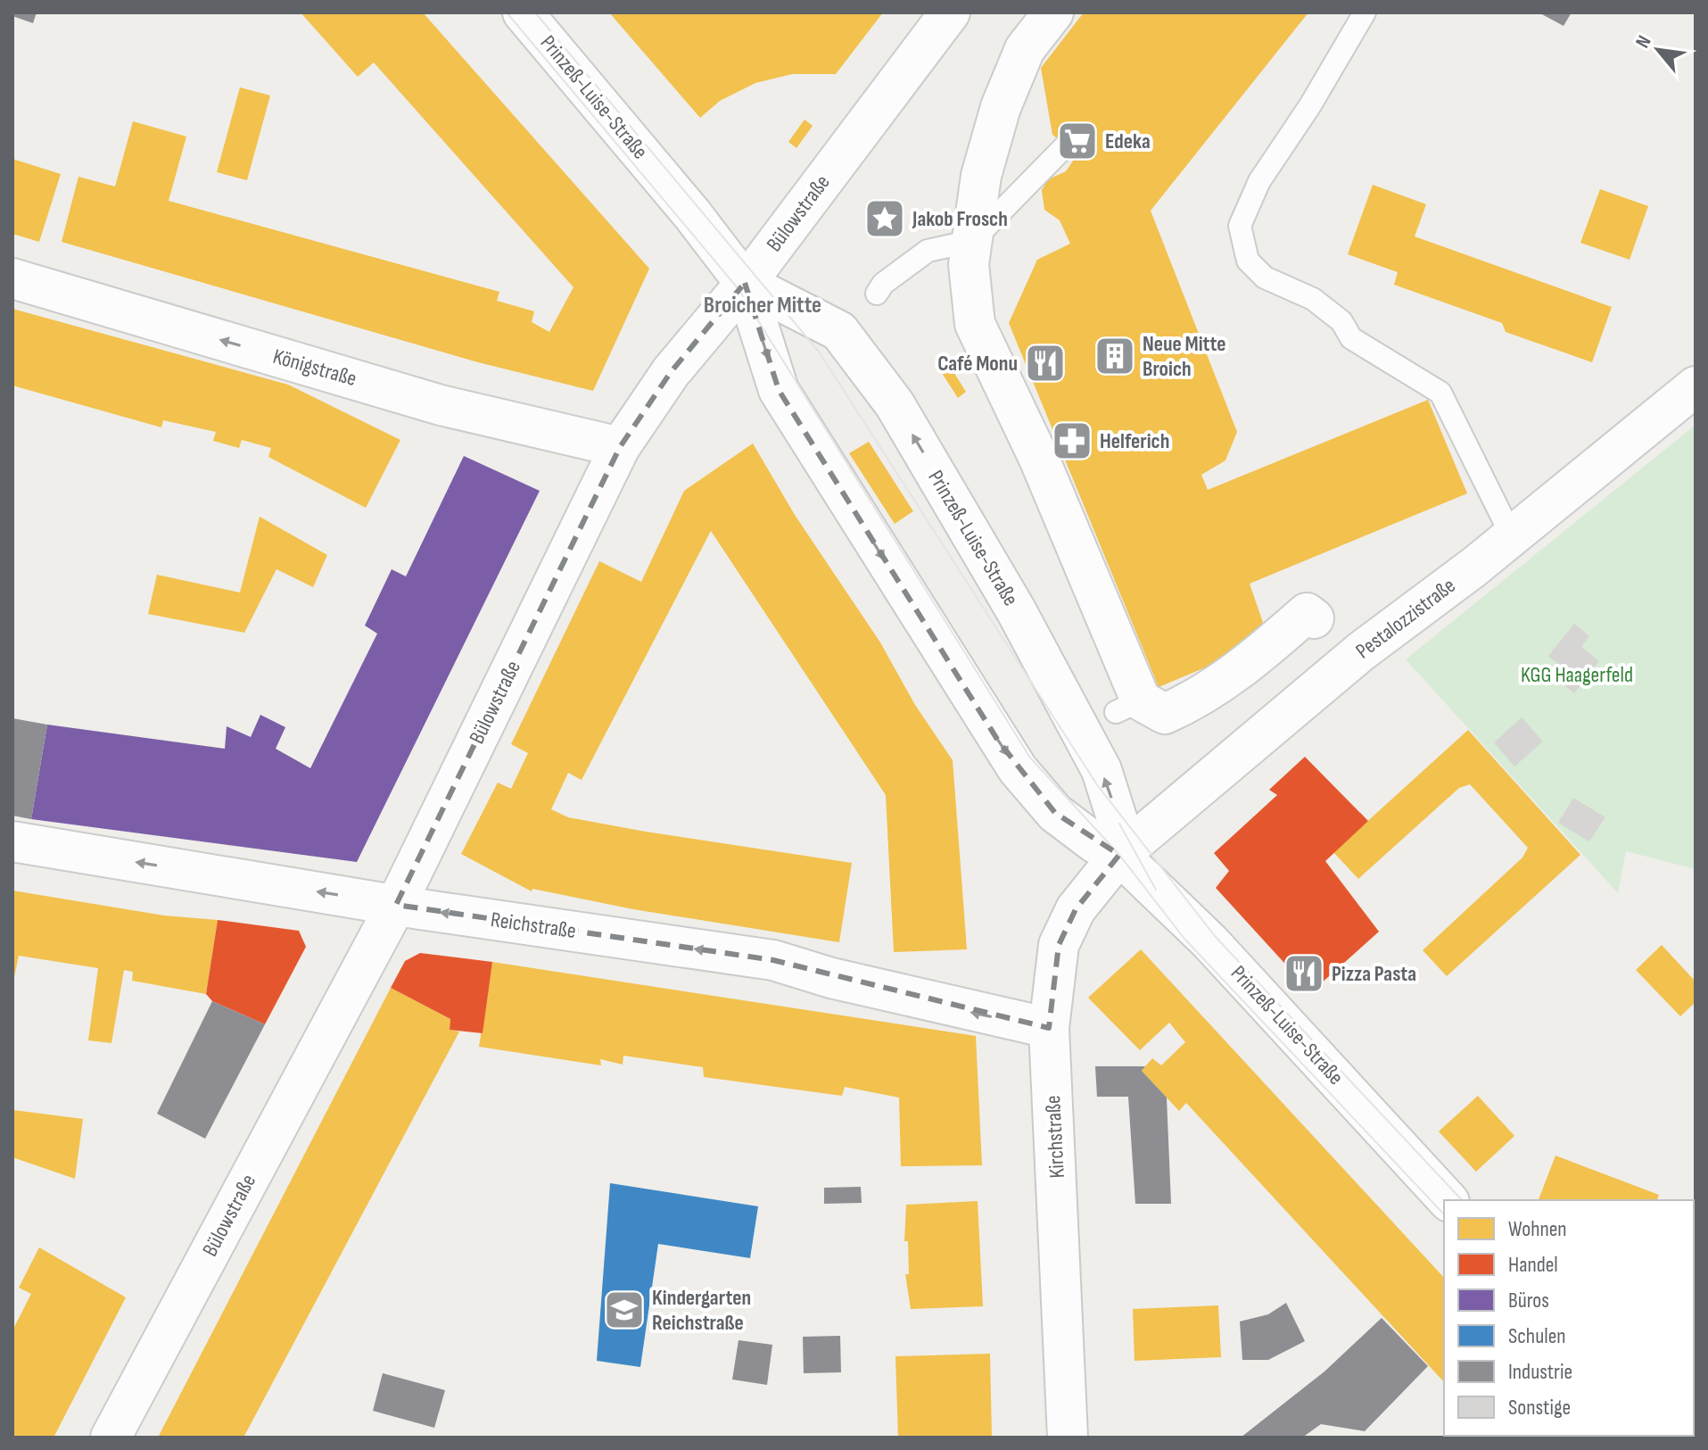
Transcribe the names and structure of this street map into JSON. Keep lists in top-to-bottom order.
{
  "streets": {
    "street": [
      "Prinzeß-Luise-Straße",
      "Bülowstraße",
      "Königstraße",
      "Pestalozzistraße",
      "Reichstraße",
      "Kirchstraße"
    ]
  },
  "crossings": [
    ["Prinzeß-Luise-Straße", "Bülowstraße"],
    ["Prinzeß-Luise-Straße", "Pestalozzistraße"],
    ["Prinzeß-Luise-Straße", "Kirchstraße"],
    ["Bülowstraße", "Königstraße"],
    ["Bülowstraße", "Reichstraße"],
    ["Pestalozzistraße", "Kirchstraße"],
    ["Reichstraße", "Kirchstraße"]
  ],
  "one_way": ["Königstraße", "Reichstraße"],
  "districts": ["Broicher Mitte"],
  "parks": ["KGG Haagerfeld"],
  "places": {
    "supermarket": ["Edeka"],
    "place": ["Jakob Frosch"],
    "building": ["Neue Mitte Broich"],
    "restaurant": ["Café Monu", "Pizza Pasta"],
    "pharmacy": ["Helferich"],
    "school or university": ["Kindergarten Reichstraße"]
  },
  "legend": [
    "Wohnen",
    "Handel",
    "Büros",
    "Schulen",
    "Industrie",
    "Sonstige"
  ],
  "north": "top left"
}
